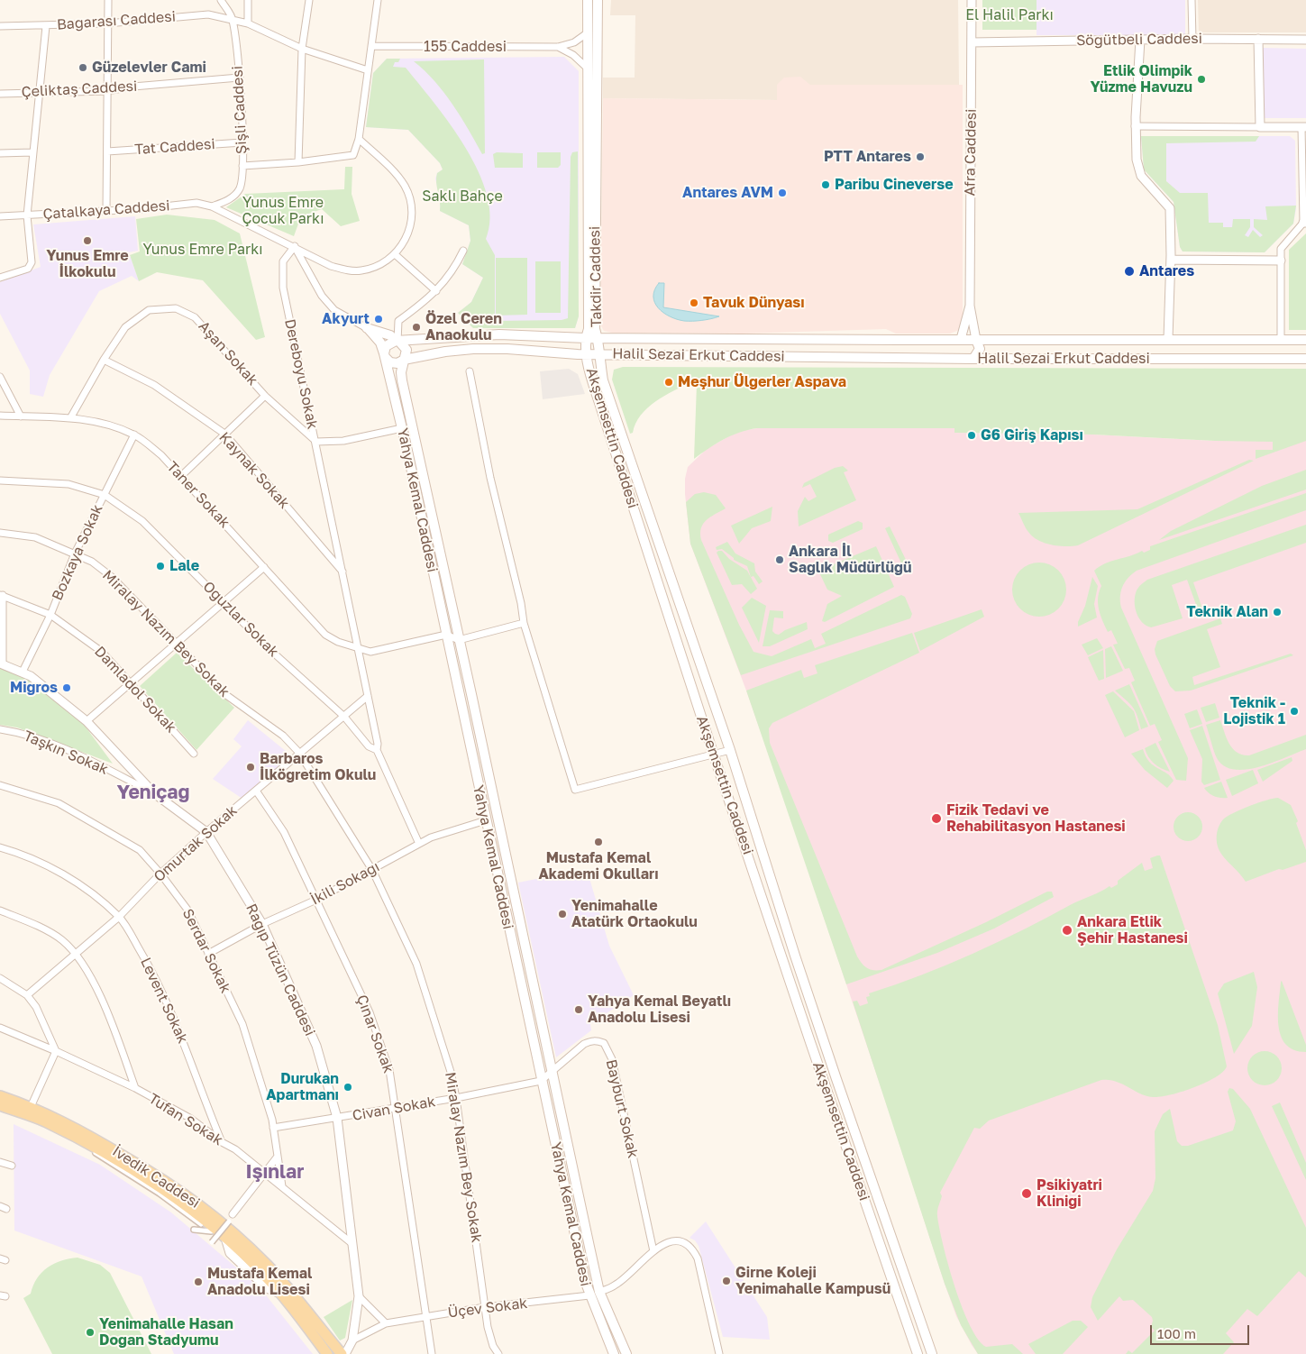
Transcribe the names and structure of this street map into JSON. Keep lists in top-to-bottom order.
{
  "streets": {
    "main road": [
      "Takdir Caddesi",
      "Halil Sezai Erkut Caddesi",
      "Akşemsettin Caddesi",
      "Yahya Kemal Caddesi",
      "İvedik Caddesi"
    ],
    "street": [
      "Bağarası Caddesi",
      "Söğütbeli Caddesi",
      "155 Caddesi",
      "Çeliktaş Caddesi",
      "Şişli Caddesi",
      "Tat Caddesi",
      "Afra Caddesi",
      "Çatalkaya Caddesi",
      "Aşan Sokak",
      "Dereboyu Sokak",
      "Kaynak Sokak",
      "Taner Sokak",
      "Bozkaya Sokak",
      "Oğuzlar Sokak",
      "Miralay Nazım Bey Sokak",
      "Damladol Sokak",
      "Taşkın Sokak",
      "Omurtak Sokak",
      "İkili Sokağı",
      "Serdar Sokak",
      "Ragıp Tüzün Caddesi",
      "Levent Sokak",
      "Çınar Sokak",
      "Civan Sokak",
      "Bayburt Sokak",
      "Tufan Sokak",
      "Üçev Sokak"
    ]
  },
  "crossings": [
    ["Bağarası Caddesi", "Şişli Caddesi"],
    ["Söğütbeli Caddesi", "Afra Caddesi"],
    ["155 Caddesi", "Takdir Caddesi"],
    ["Çeliktaş Caddesi", "Şişli Caddesi"],
    ["Şişli Caddesi", "Tat Caddesi"],
    ["Şişli Caddesi", "Çatalkaya Caddesi"],
    ["Afra Caddesi", "Halil Sezai Erkut Caddesi"],
    ["Çatalkaya Caddesi", "Dereboyu Sokak"],
    ["Takdir Caddesi", "Halil Sezai Erkut Caddesi"],
    ["Aşan Sokak", "Dereboyu Sokak"],
    ["Aşan Sokak", "Kaynak Sokak"],
    ["Aşan Sokak", "Taner Sokak"],
    ["Halil Sezai Erkut Caddesi", "Akşemsettin Caddesi"],
    ["Dereboyu Sokak", "Kaynak Sokak"],
    ["Dereboyu Sokak", "Taner Sokak"],
    ["Dereboyu Sokak", "Oğuzlar Sokak"],
    ["Dereboyu Sokak", "Omurtak Sokak"],
    ["Taner Sokak", "Yahya Kemal Caddesi"],
    ["Taner Sokak", "Bozkaya Sokak"],
    ["Yahya Kemal Caddesi", "İkili Sokağı"],
    ["Yahya Kemal Caddesi", "Civan Sokak"],
    ["Yahya Kemal Caddesi", "Bayburt Sokak"],
    ["Yahya Kemal Caddesi", "Üçev Sokak"],
    ["Bozkaya Sokak", "Oğuzlar Sokak"],
    ["Bozkaya Sokak", "Miralay Nazım Bey Sokak"],
    ["Bozkaya Sokak", "Damladol Sokak"],
    ["Bozkaya Sokak", "Ragıp Tüzün Caddesi"],
    ["Oğuzlar Sokak", "Omurtak Sokak"],
    ["Oğuzlar Sokak", "İkili Sokağı"],
    ["Miralay Nazım Bey Sokak", "Omurtak Sokak"],
    ["Miralay Nazım Bey Sokak", "İkili Sokağı"],
    ["Miralay Nazım Bey Sokak", "Civan Sokak"],
    ["Miralay Nazım Bey Sokak", "Üçev Sokak"],
    ["Taşkın Sokak", "Ragıp Tüzün Caddesi"],
    ["Omurtak Sokak", "Serdar Sokak"],
    ["Omurtak Sokak", "Ragıp Tüzün Caddesi"],
    ["Omurtak Sokak", "Levent Sokak"],
    ["Omurtak Sokak", "Çınar Sokak"],
    ["İkili Sokağı", "Serdar Sokak"],
    ["İkili Sokağı", "Ragıp Tüzün Caddesi"],
    ["İkili Sokağı", "Çınar Sokak"],
    ["Serdar Sokak", "Civan Sokak"],
    ["Serdar Sokak", "Tufan Sokak"],
    ["Ragıp Tüzün Caddesi", "Civan Sokak"],
    ["Ragıp Tüzün Caddesi", "Tufan Sokak"],
    ["Ragıp Tüzün Caddesi", "Üçev Sokak"],
    ["Levent Sokak", "Tufan Sokak"],
    ["Çınar Sokak", "Civan Sokak"],
    ["Çınar Sokak", "Üçev Sokak"],
    ["Civan Sokak", "Bayburt Sokak"]
  ],
  "districts": ["Yeniçağ", "Işınlar"],
  "parks": [
    "El Halil Parkı",
    "Saklı Bahçe",
    "Yunus Emre Çocuk Parkı",
    "Yunus Emre Parkı"
  ],
  "places": [
    "Güzelevler Cami",
    "Etlik Olimpik Yüzme Havuzu",
    "PTT Antares",
    "Paribu Cineverse",
    "Antares AVM",
    "Yunus Emre İlkokulu",
    "Antares",
    "Tavuk Dünyası",
    "Akyurt",
    "Özel Ceren Anaokulu",
    "Meşhur Ülgerler Aspava",
    "G6 Giriş Kapısı",
    "Ankara İl Sağlık Müdürlüğü",
    "Lale",
    "Teknik Alan",
    "Migros",
    "Teknik - Lojistik 1",
    "Barbaros İlköğretim Okulu",
    "Fizik Tedavi ve Rehabilitasyon Hastanesi",
    "Mustafa Kemal Akademi Okulları",
    "Yenimahalle Atatürk Ortaokulu",
    "Ankara Etlik Şehir Hastanesi",
    "Yahya Kemal Beyatlı Anadolu Lisesi",
    "Durukan Apartmanı",
    "Psikiyatri Kliniği",
    "Girne Koleji Yenimahalle Kampusü",
    "Mustafa Kemal Anadolu Lisesi",
    "Yenimahalle Hasan Doğan Stadyumu"
  ],
  "scale_bar": "100 m"
}
